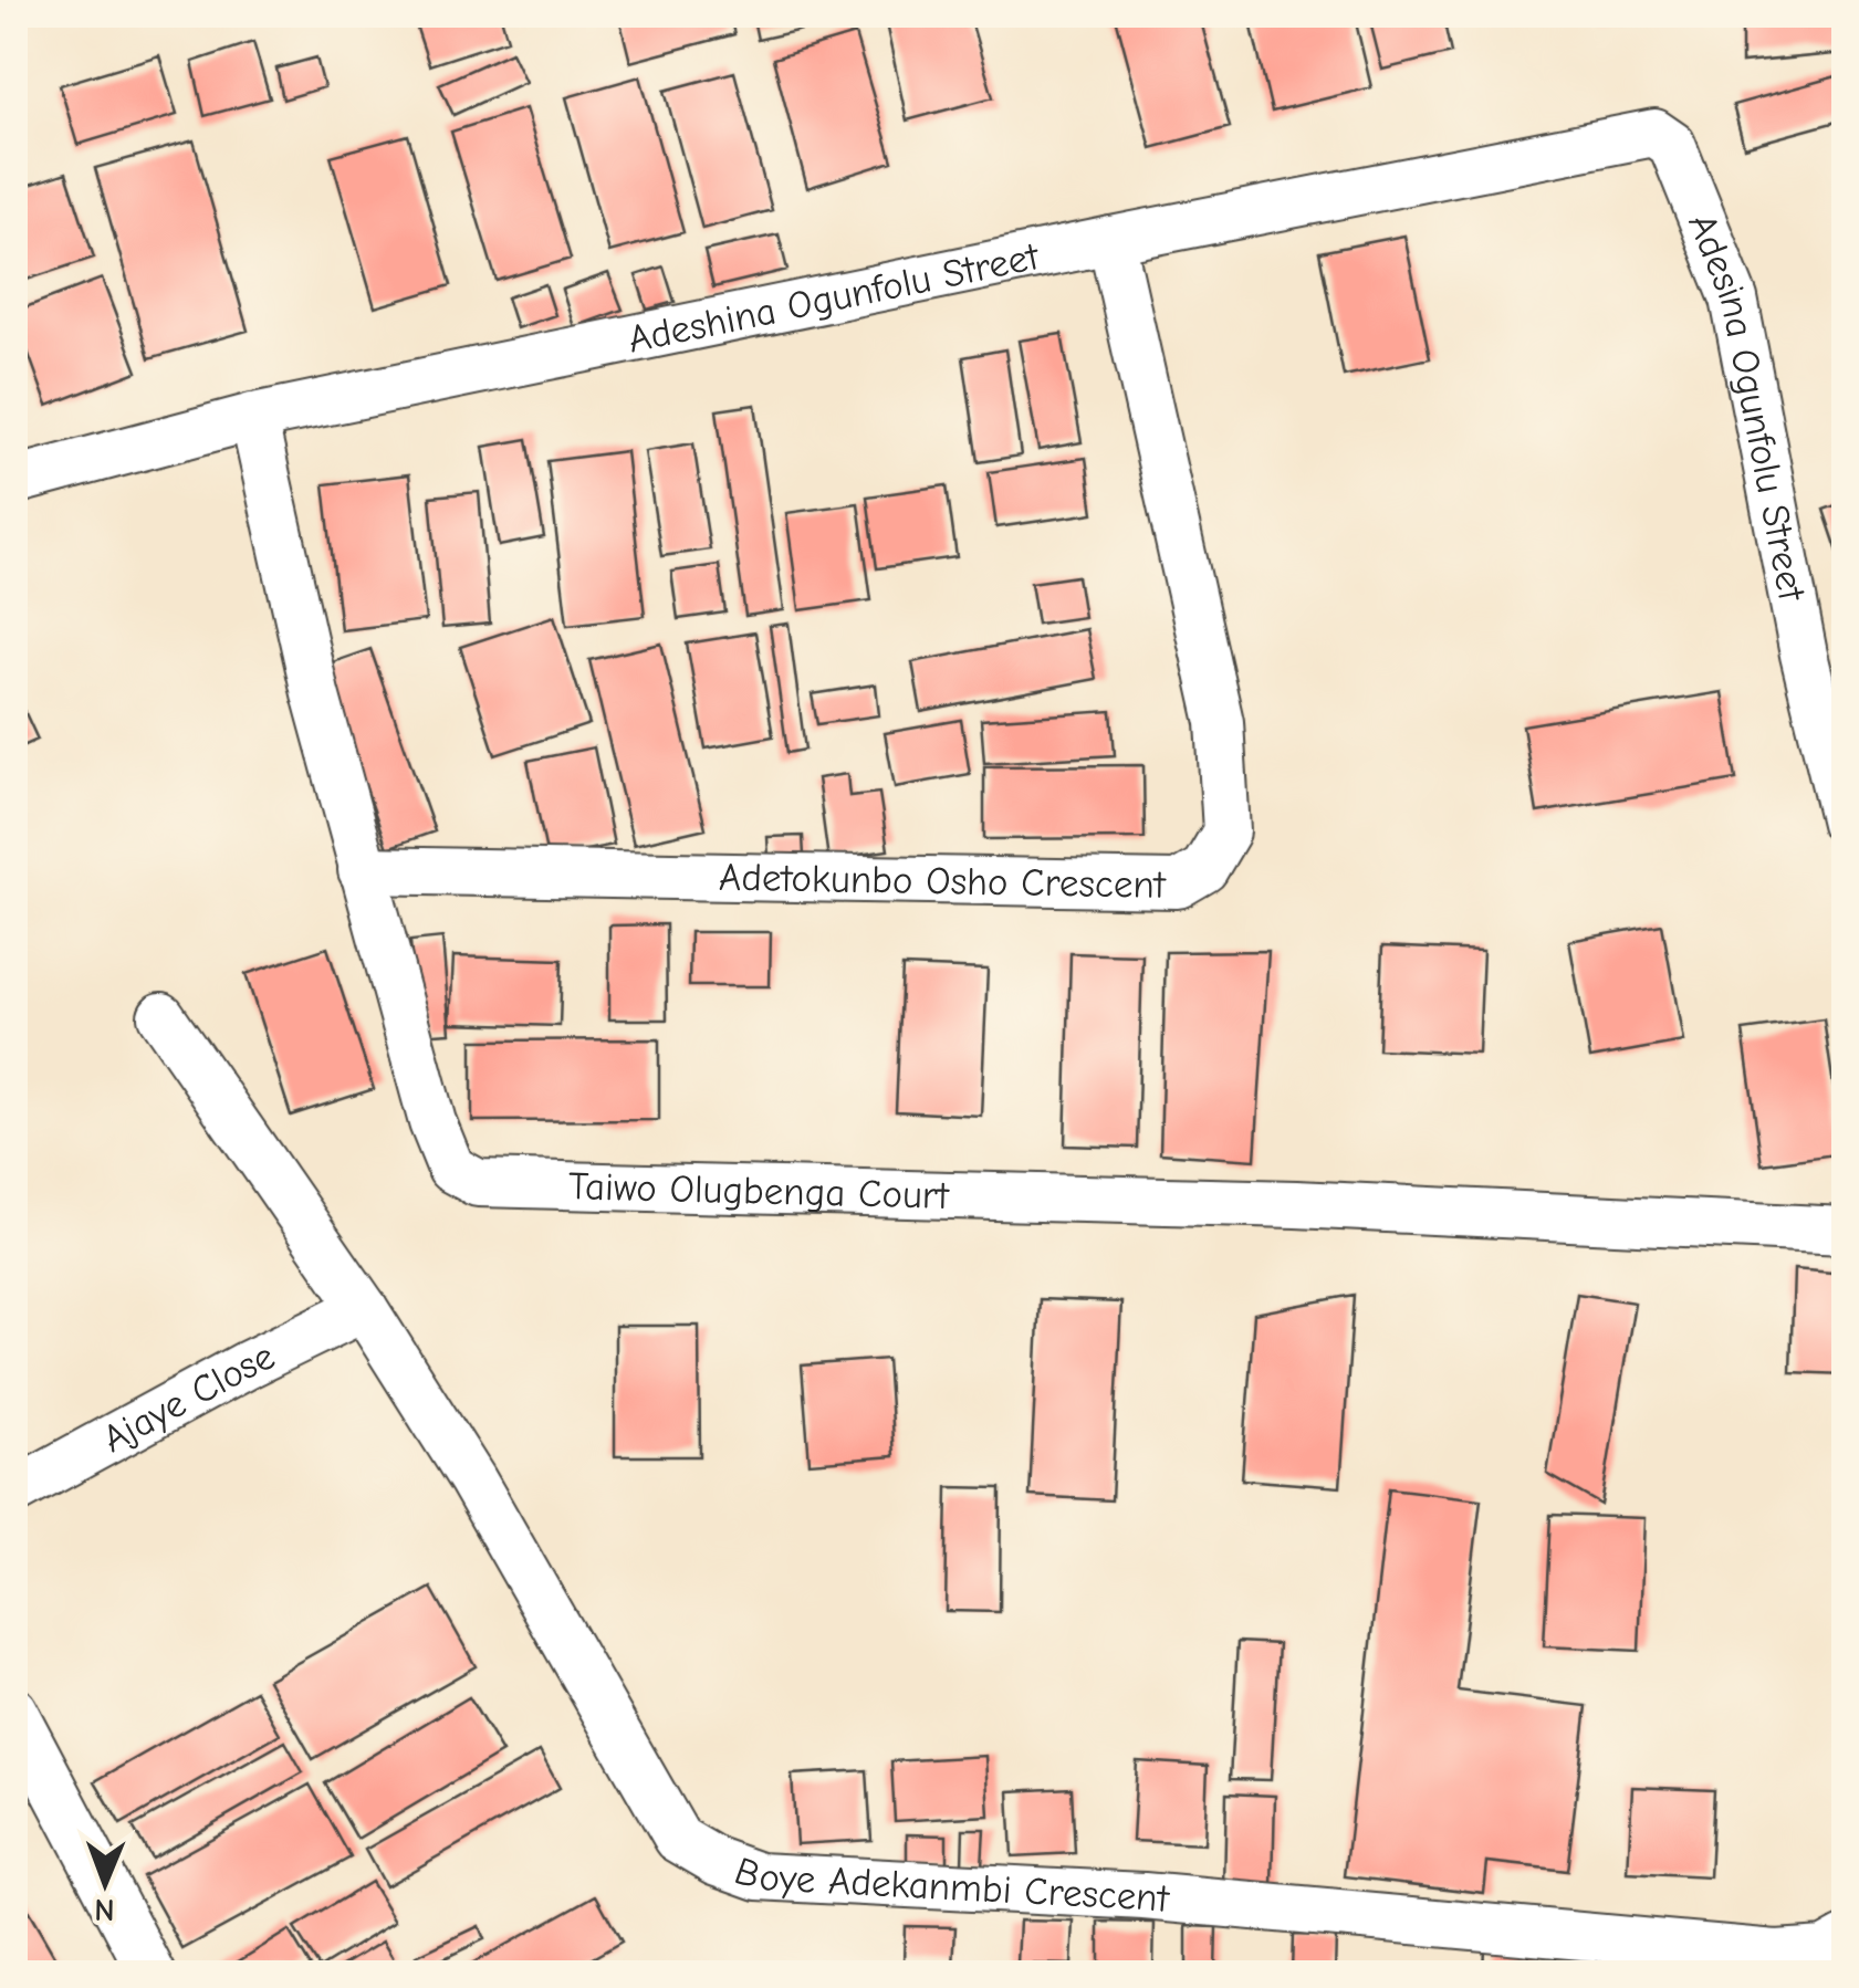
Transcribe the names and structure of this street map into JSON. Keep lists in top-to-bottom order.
{
  "streets": {
    "street": [
      "Adeshina Ogunfolu Street",
      "Adesina Ogunfolu Street",
      "Adetokunbo Osho Crescent",
      "Taiwo Olugbenga Court",
      "Ajaye Close",
      "Boye Adekanmbi Crescent"
    ]
  },
  "crossings": [
    ["Adeshina Ogunfolu Street", "Adesina Ogunfolu Street"],
    ["Adeshina Ogunfolu Street", "Adetokunbo Osho Crescent"],
    ["Adeshina Ogunfolu Street", "Taiwo Olugbenga Court"],
    ["Adetokunbo Osho Crescent", "Taiwo Olugbenga Court"],
    ["Ajaye Close", "Boye Adekanmbi Crescent"]
  ],
  "north": "bottom"
}
